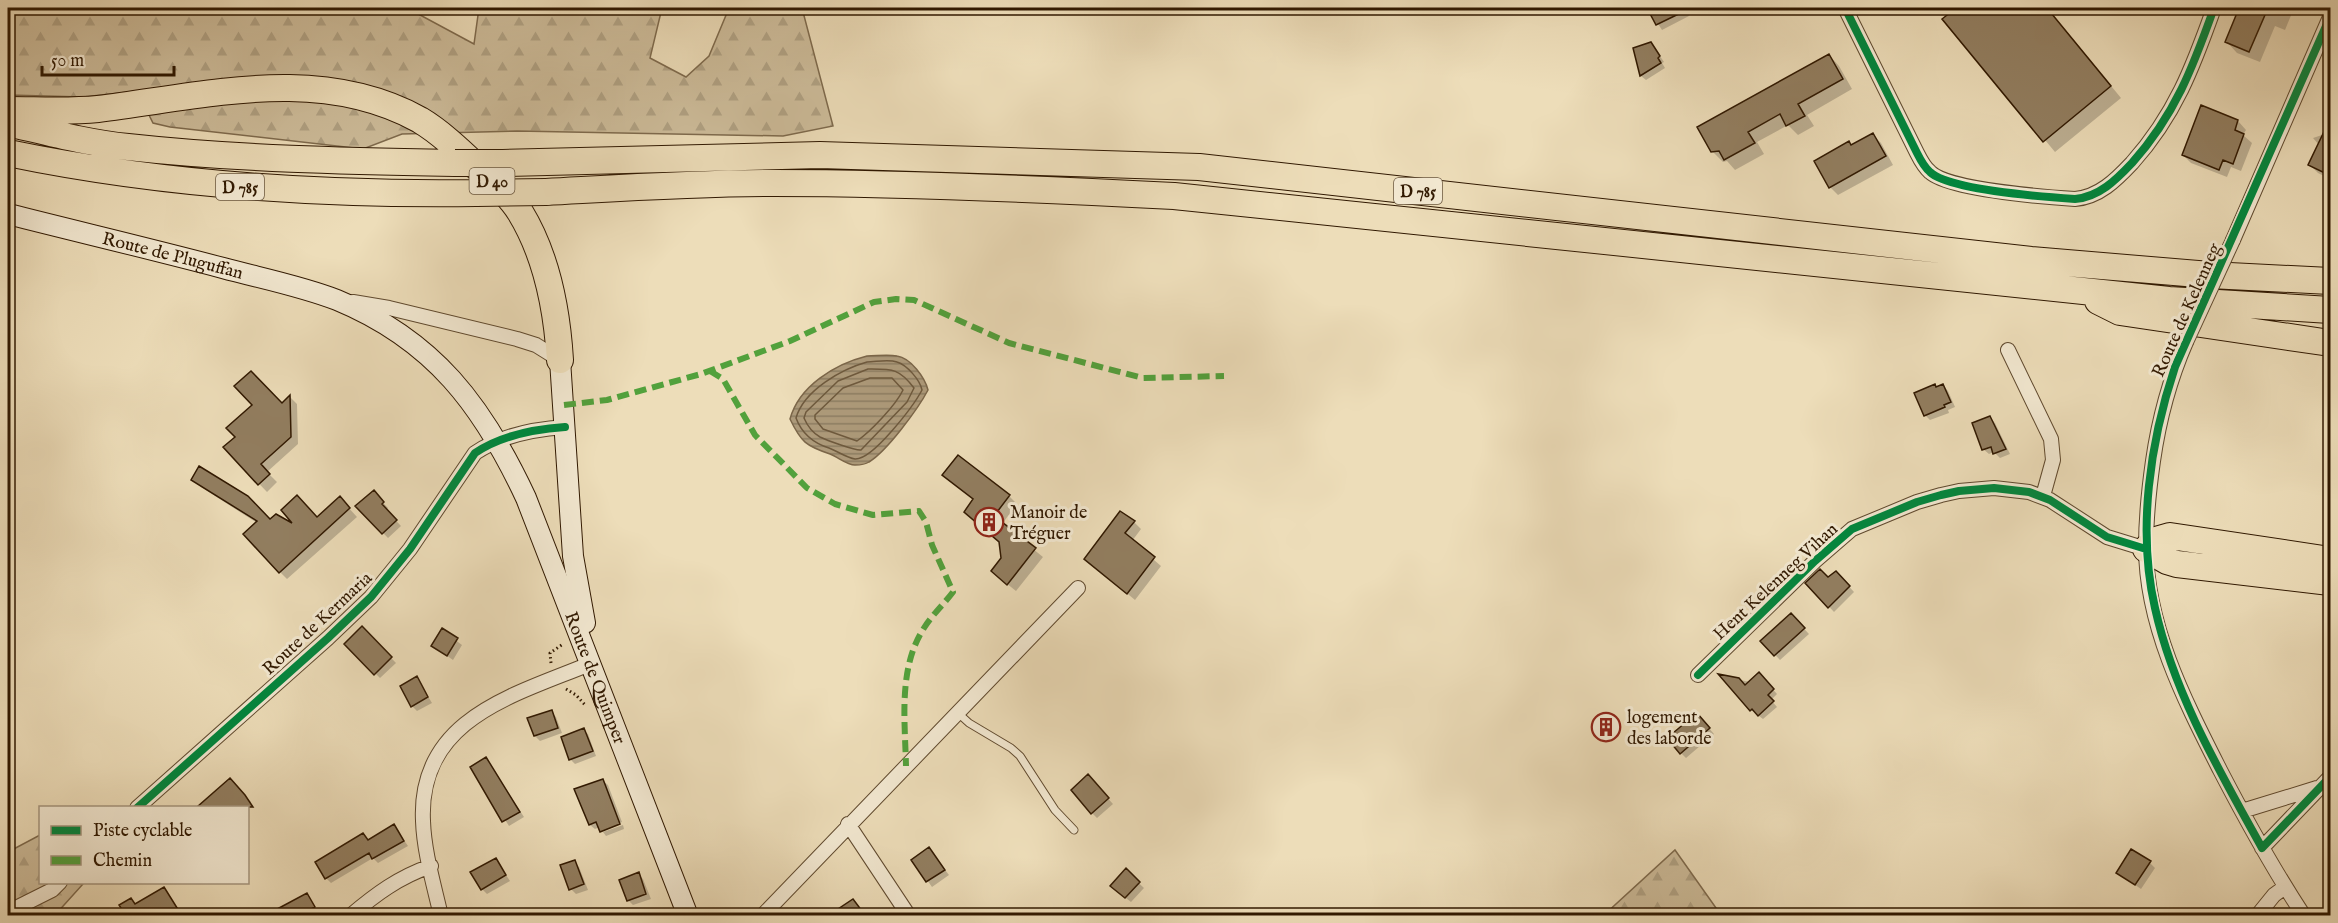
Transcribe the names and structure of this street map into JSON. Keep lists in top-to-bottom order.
{
  "streets": {
    "highway": ["D 40", "D 785"],
    "main road": ["Route de Pluguffan", "Route de Quimper"],
    "street": ["Route de Kelenneg", "Hent Kelenneg Vihan", "Route de Kermaria"]
  },
  "crossings": [
    ["D 40", "Route de Pluguffan"],
    ["D 40", "Route de Kermaria"],
    ["D 40", "Route de Quimper"],
    ["Route de Pluguffan", "Route de Kermaria"],
    ["Route de Pluguffan", "Route de Quimper"],
    ["Route de Kelenneg", "Hent Kelenneg Vihan"],
    ["Route de Kermaria", "Route de Quimper"]
  ],
  "places": {
    "building": ["Manoir de Tréguer", "logement des laborde"]
  },
  "legend": ["Piste cyclable", "Chemin"],
  "scale_bar": "50 m"
}
